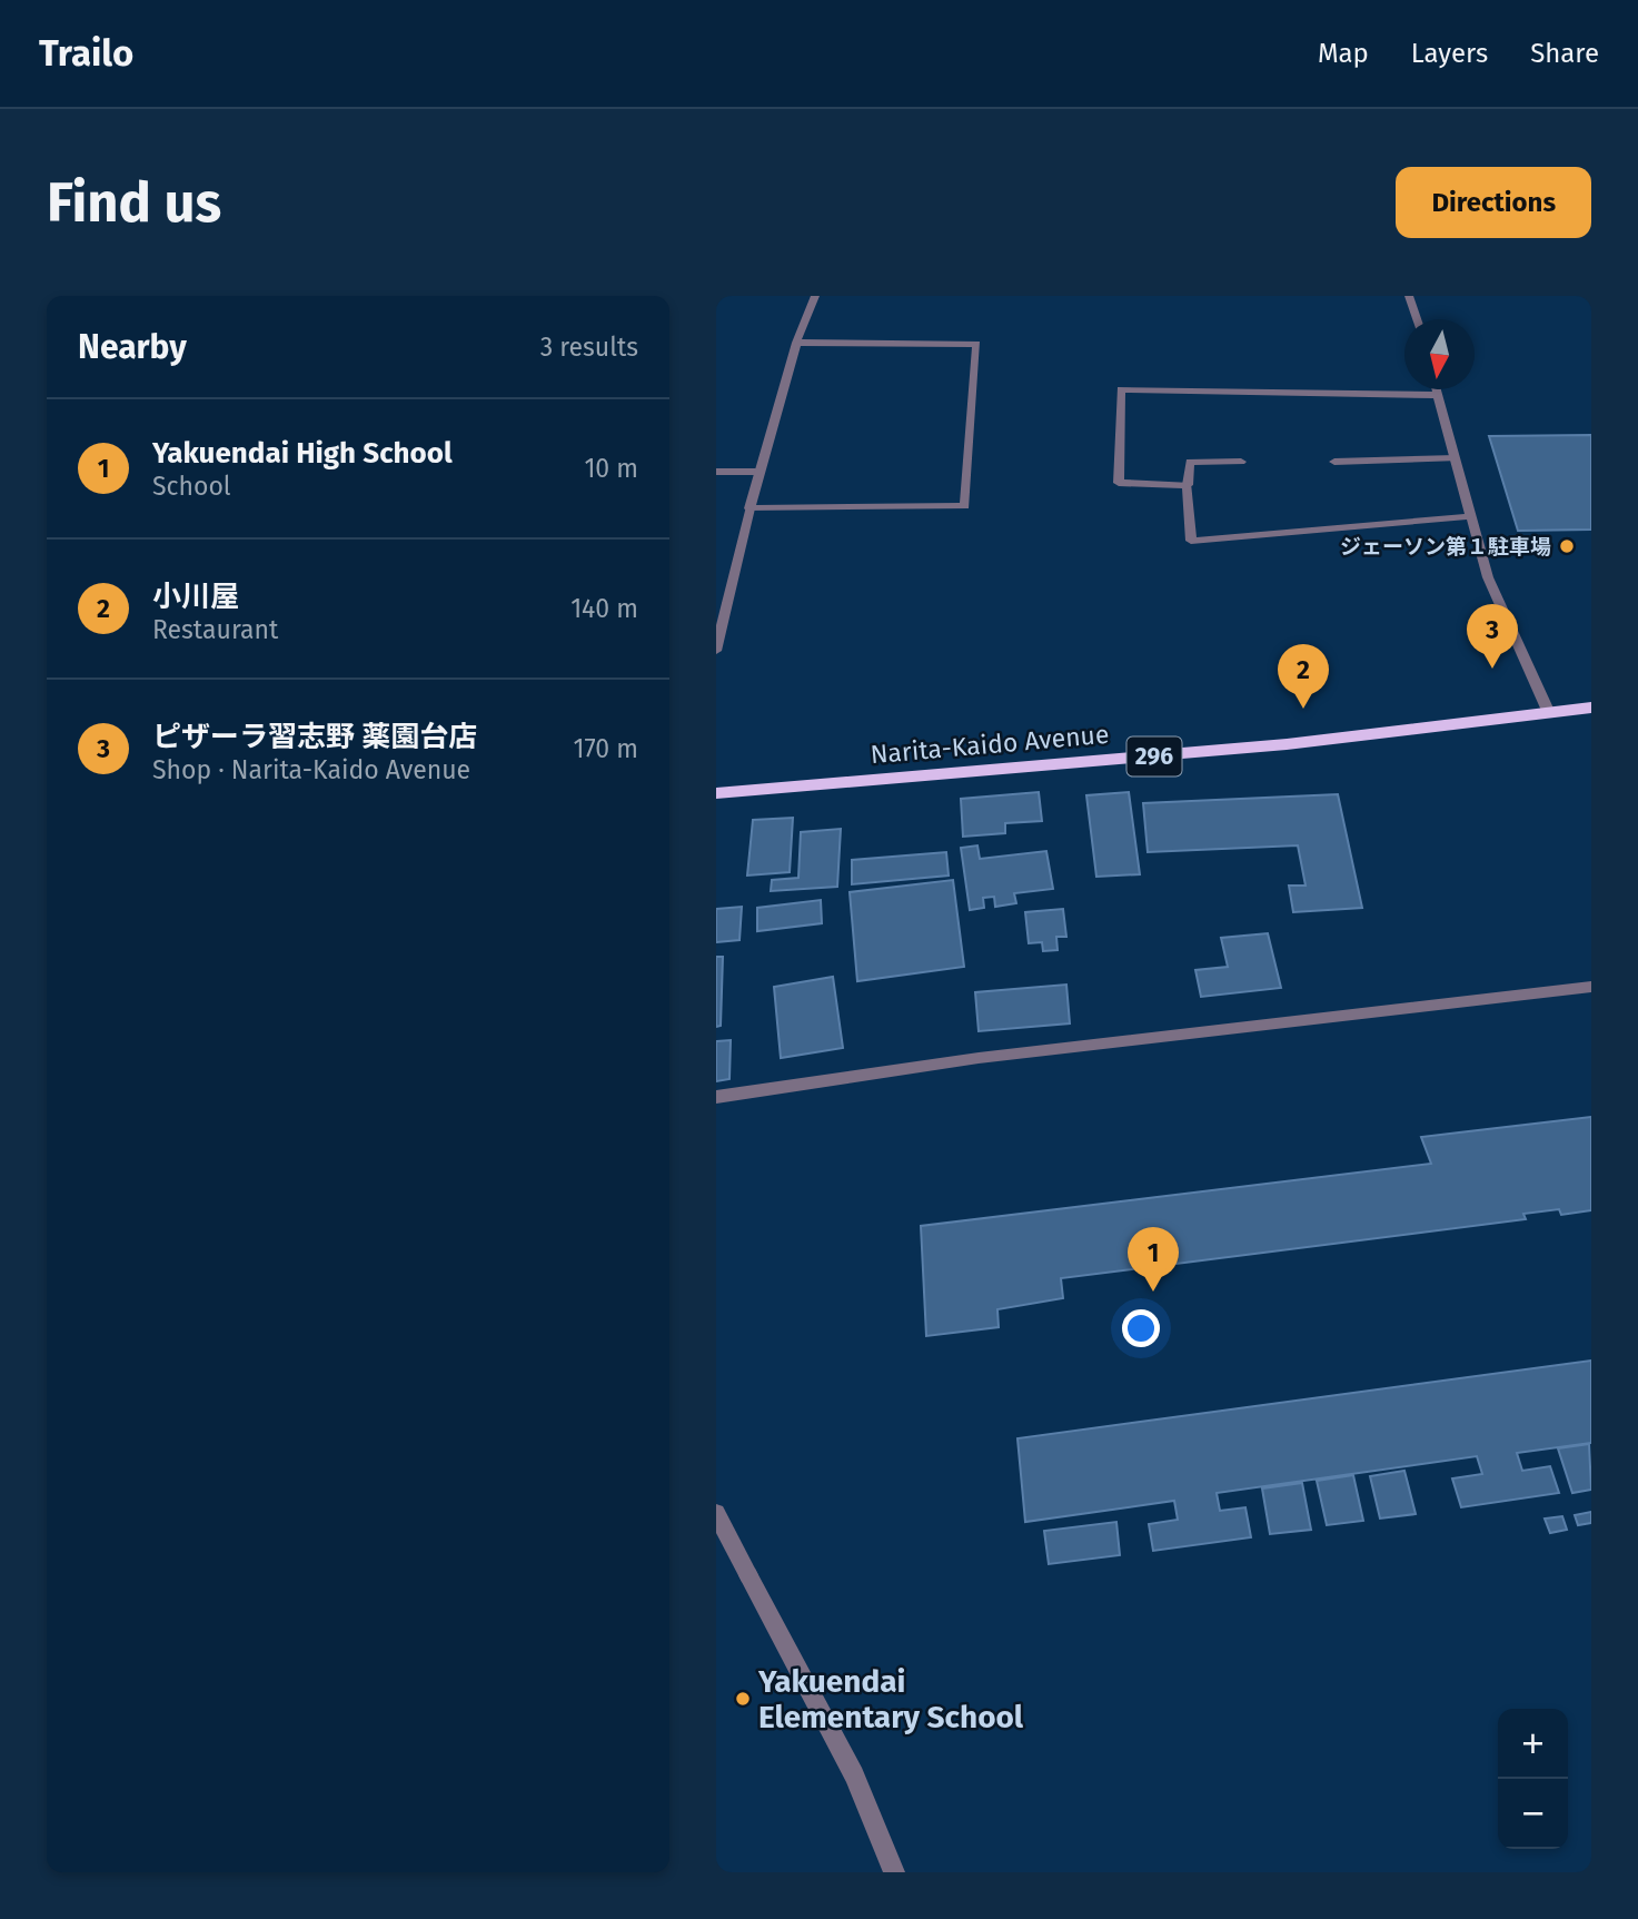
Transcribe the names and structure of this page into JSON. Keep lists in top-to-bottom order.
{
  "streets": {
    "highway": ["Narita-Kaido Avenue", "296"]
  },
  "places": ["ジェーソン第１駐車場", "Yakuendai Elementary School"],
  "north": "bottom",
  "page": {
    "header": "Trailo",
    "nav": ["Map", "Layers", "Share"],
    "buttons": "Directions",
    "title": "Find us",
    "heading": ["Nearby", "3 results"],
    "list": [
      {
        "mark": "1",
        "name": "Yakuendai High School",
        "note": "School",
        "value": "10 m"
      },
      {
        "mark": "2",
        "name": "小川屋",
        "note": "Restaurant",
        "value": "140 m"
      },
      {
        "mark": "3",
        "name": "ピザーラ習志野 薬園台店",
        "note": "Shop · Narita-Kaido Avenue",
        "value": "170 m"
      }
    ],
    "pins": ["3", "2", "1"],
    "map_buttons": ["+", "−"]
  }
}
